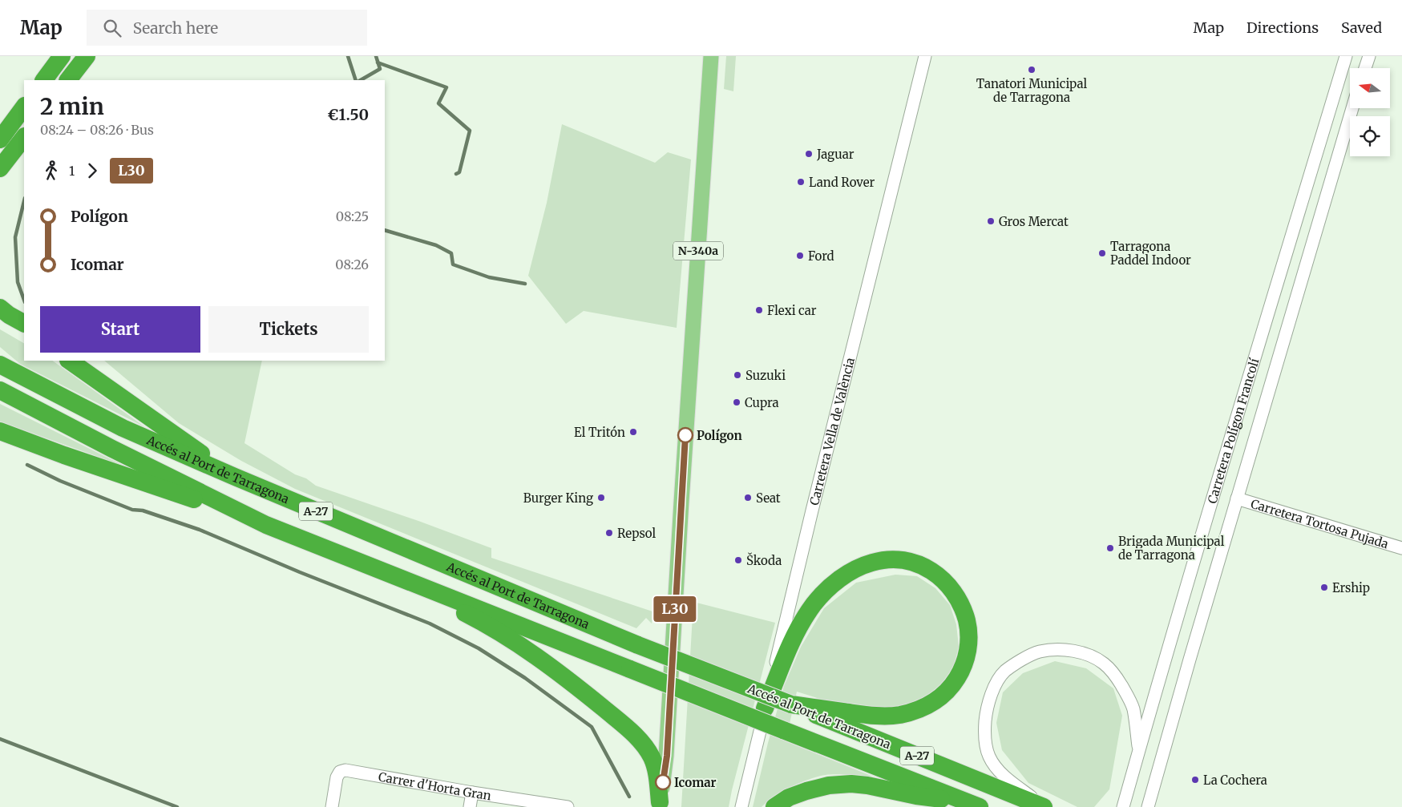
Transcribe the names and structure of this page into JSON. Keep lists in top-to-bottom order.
{
  "streets": {
    "highway": ["Accés al Port de Tarragona", "A-27"],
    "main road": ["N-340a"],
    "street": [
      "Carretera Vella de València",
      "Carretera Polígon Francolí",
      "Carretera Tortosa Pujada",
      "Carrer d'Horta Gran"
    ]
  },
  "crossings": [
    ["Carretera Polígon Francolí", "Carretera Tortosa Pujada"]
  ],
  "places": [
    "Tanatori Municipal de Tarragona",
    "Jaguar",
    "Land Rover",
    "Gros Mercat",
    "Tarragona Paddel Indoor",
    "Ford",
    "Flexi car",
    "Suzuki",
    "Cupra",
    "El Tritón",
    "Polígon",
    "Burger King",
    "Seat",
    "Repsol",
    "Brigada Municipal de Tarragona",
    "Škoda",
    "Ership",
    "La Cochera",
    "Icomar"
  ],
  "lines": ["bus line L30"],
  "north": "left",
  "page": {
    "header": "Map",
    "search": "Search here",
    "nav": ["Map", "Directions", "Saved"],
    "on_map": "L30",
    "heading": ["2 min", "08:24 – 08:26 · Bus", "€1.50"],
    "legs": ["1", "L30"],
    "list": [
      {
        "name": "Polígon",
        "value": "08:25"
      },
      {
        "name": "Icomar",
        "value": "08:26"
      }
    ],
    "buttons": ["Start", "Tickets"]
  }
}
